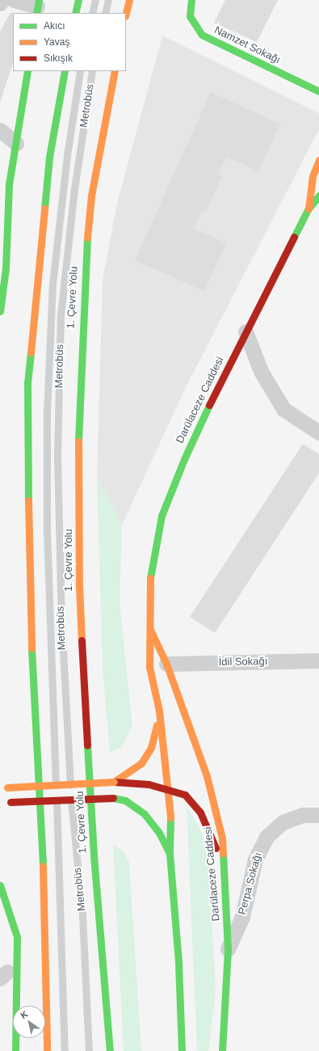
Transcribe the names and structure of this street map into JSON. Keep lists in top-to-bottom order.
{
  "streets": {
    "main road": ["Namzet Sokağı", "1. Çevre Yolu", "Darülaceze Caddesi"],
    "street": ["İdil Sokağı", "Perpa Sokağı"],
    "lane": ["Metrobüs"]
  },
  "crossings": [
    ["Darülaceze Caddesi", "İdil Sokağı"],
    ["Darülaceze Caddesi", "Perpa Sokağı"]
  ],
  "legend": ["Akıcı", "Yavaş", "Sıkışık"],
  "north": "top left"
}
